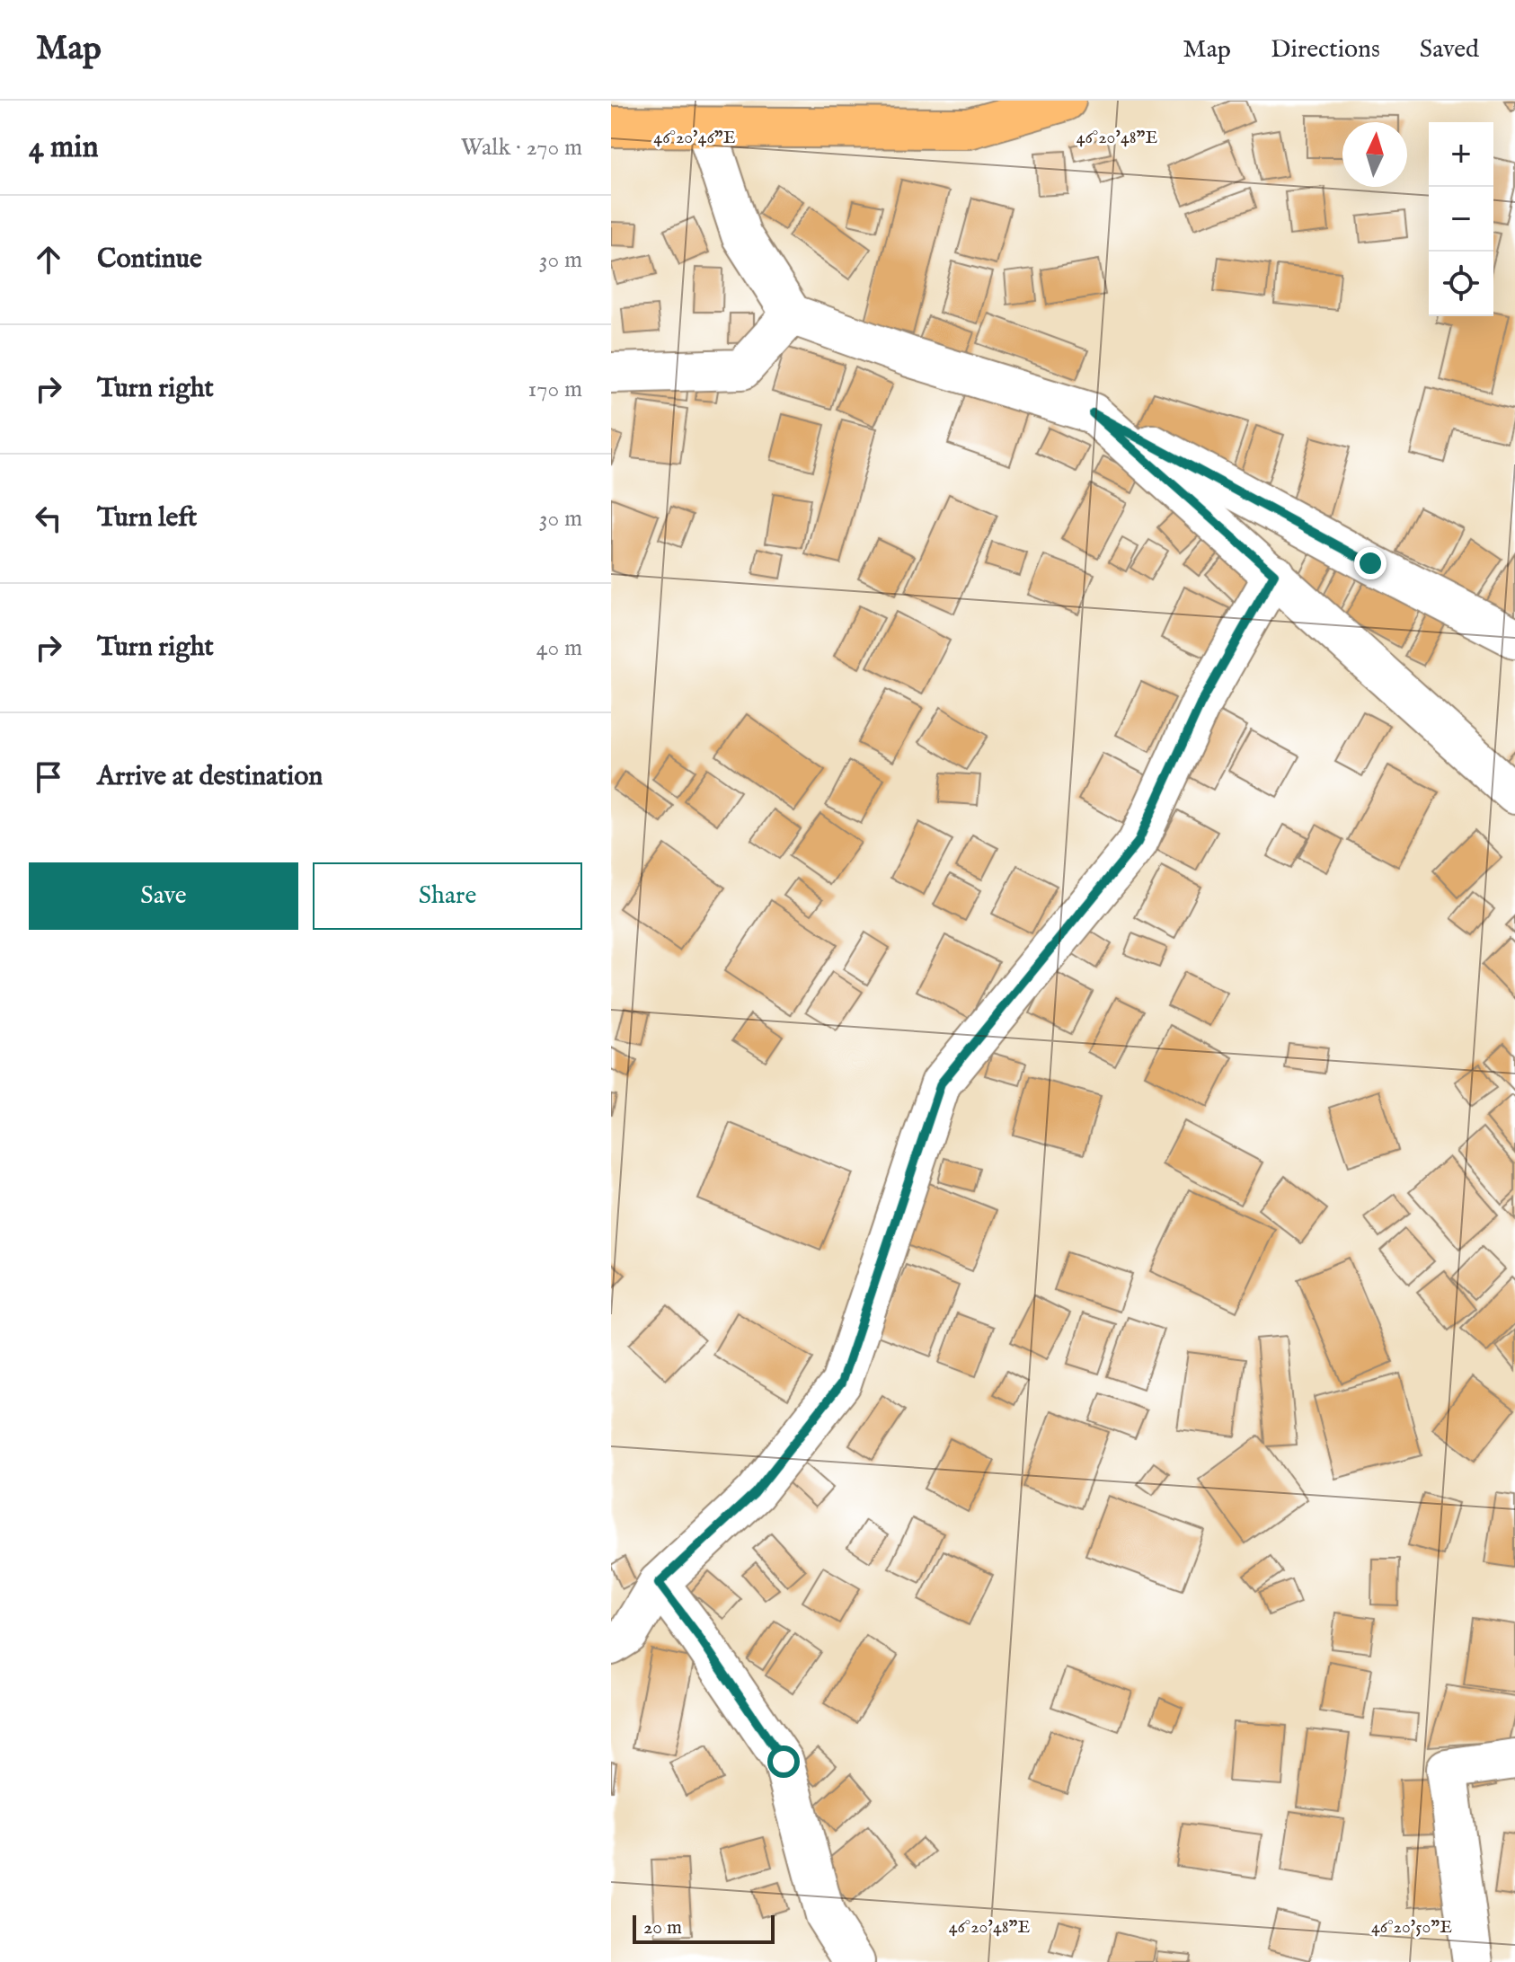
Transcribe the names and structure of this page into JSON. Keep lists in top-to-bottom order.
{
  "scale_bar": "20 m",
  "north": "top",
  "page": {
    "header": "Map",
    "nav": ["Map", "Directions", "Saved"],
    "heading": ["4 min", "Walk · 270 m"],
    "map_buttons": ["+", "−"],
    "list": [
      ["Continue", "30 m"],
      ["Turn right", "170 m"],
      ["Turn left", "30 m"],
      ["Turn right", "40 m"],
      "Arrive at destination"
    ],
    "buttons": ["Save", "Share"],
    "scale": "20 m"
  },
  "coordinates": ["46°20'46\"E", "46°20'48\"E", "46°20'50\"E"]
}
